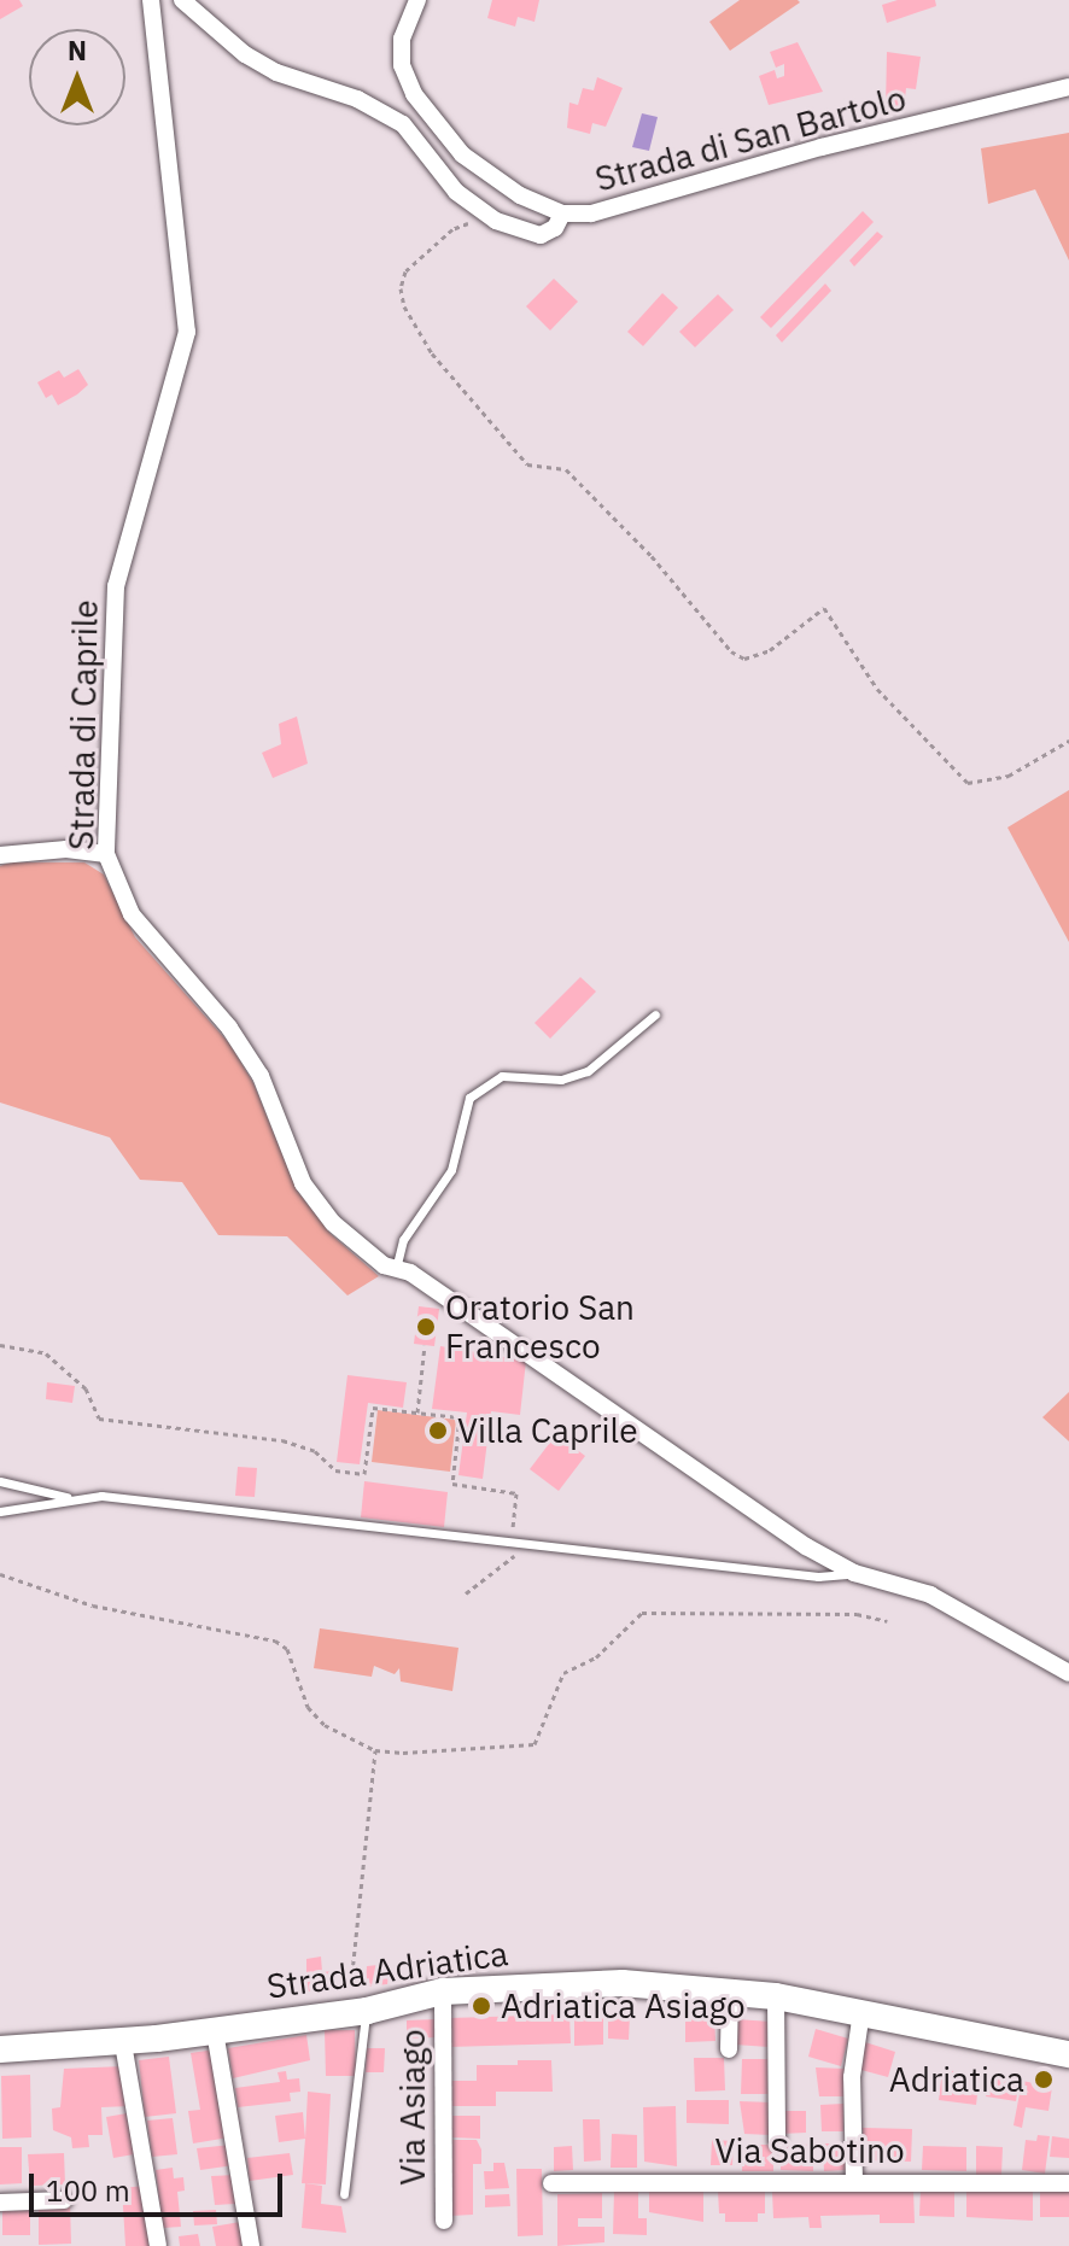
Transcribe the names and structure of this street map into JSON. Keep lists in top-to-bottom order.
{
  "streets": {
    "main road": ["Strada Adriatica"],
    "street": [
      "Strada di San Bartolo",
      "Strada di Caprile",
      "Via Asiago",
      "Via Sabotino"
    ]
  },
  "crossings": [
    ["Strada Adriatica", "Via Asiago"]
  ],
  "places": [
    "Oratorio San Francesco",
    "Villa Caprile",
    "Adriatica Asiago",
    "Adriatica"
  ],
  "scale_bar": "100 m",
  "north": "top"
}
